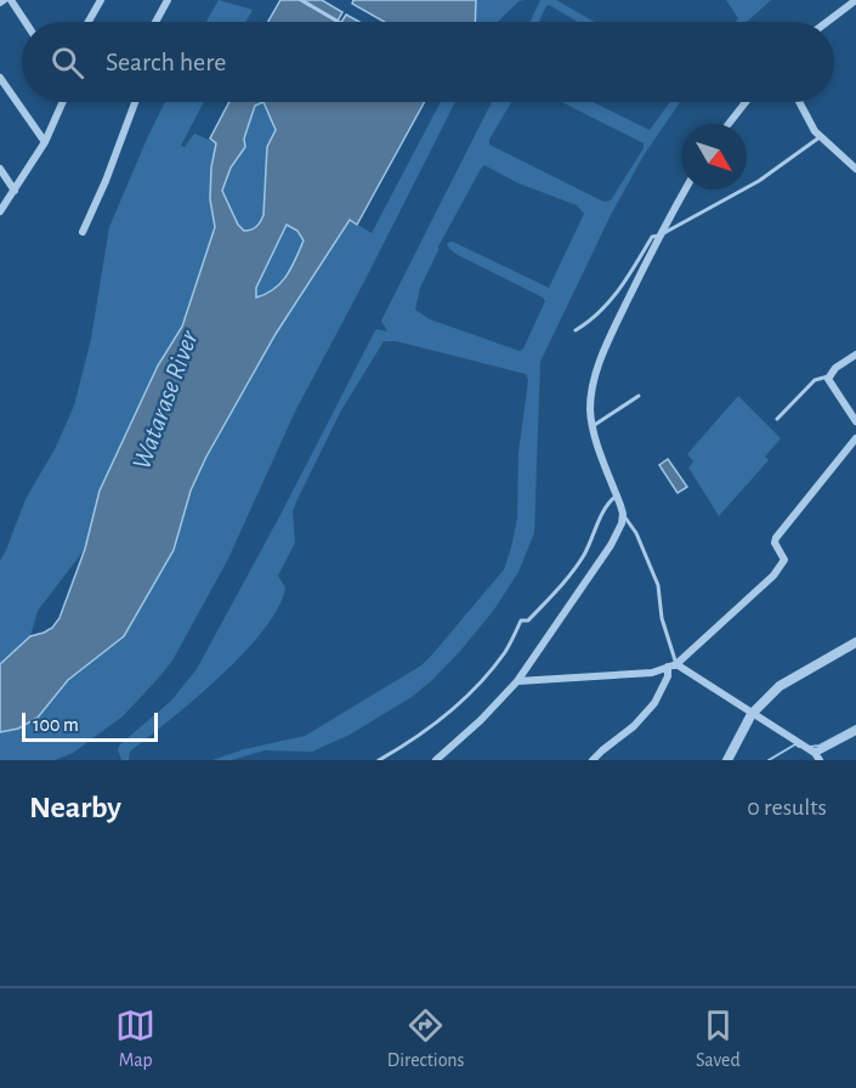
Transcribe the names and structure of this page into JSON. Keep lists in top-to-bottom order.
{
  "water": ["Watarase River"],
  "scale_bar": "100 m",
  "north": "bottom right",
  "page": {
    "search": "Search here",
    "scale": "100 m",
    "heading": ["Nearby", "0 results"],
    "nav": ["Map", "Directions", "Saved"]
  }
}
